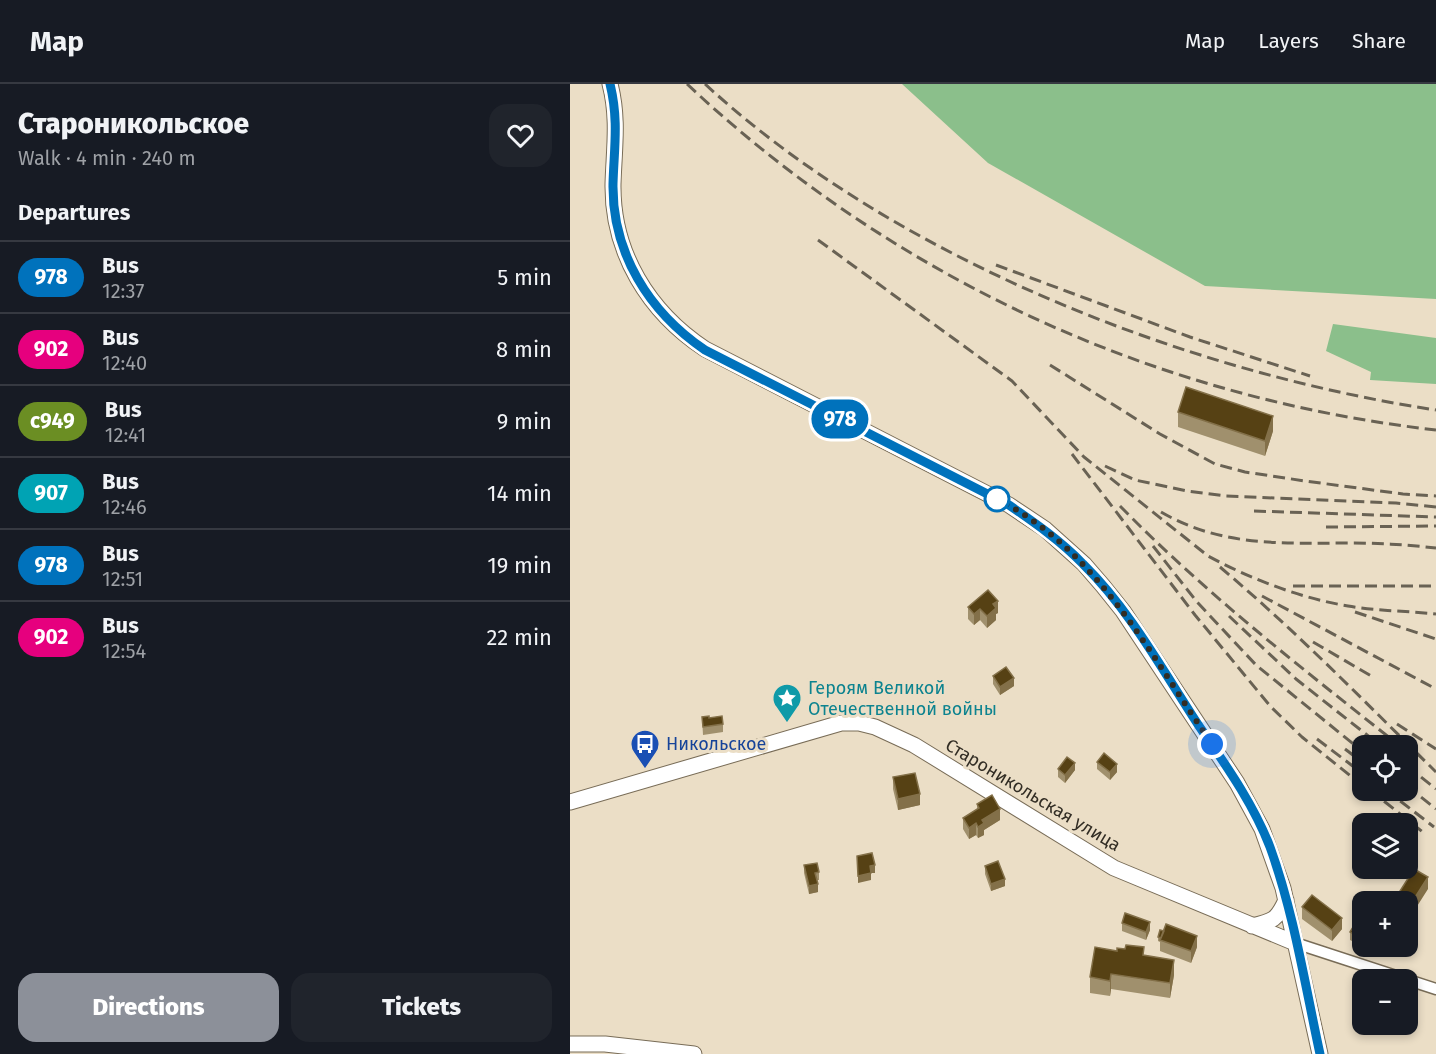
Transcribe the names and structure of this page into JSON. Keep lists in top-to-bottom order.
{
  "streets": {
    "main road": ["Староникольская улица"]
  },
  "places": {
    "place": ["Героям Великой Отечественной войны"],
    "bus stop": ["Никольское"]
  },
  "lines": ["bus line 978"],
  "page": {
    "header": "Map",
    "nav": ["Map", "Layers", "Share"],
    "heading": [
      ["Староникольское", "Walk · 4 min · 240 m"],
      "Departures"
    ],
    "on_map": "978",
    "list": [
      {
        "mark": "978",
        "name": "Bus",
        "note": "12:37",
        "value": "5 min"
      },
      {
        "mark": "902",
        "name": "Bus",
        "note": "12:40",
        "value": "8 min"
      },
      {
        "mark": "с949",
        "name": "Bus",
        "note": "12:41",
        "value": "9 min"
      },
      {
        "mark": "907",
        "name": "Bus",
        "note": "12:46",
        "value": "14 min"
      },
      {
        "mark": "978",
        "name": "Bus",
        "note": "12:51",
        "value": "19 min"
      },
      {
        "mark": "902",
        "name": "Bus",
        "note": "12:54",
        "value": "22 min"
      }
    ],
    "map_buttons": ["+", "−"],
    "buttons": ["Directions", "Tickets"]
  }
}
